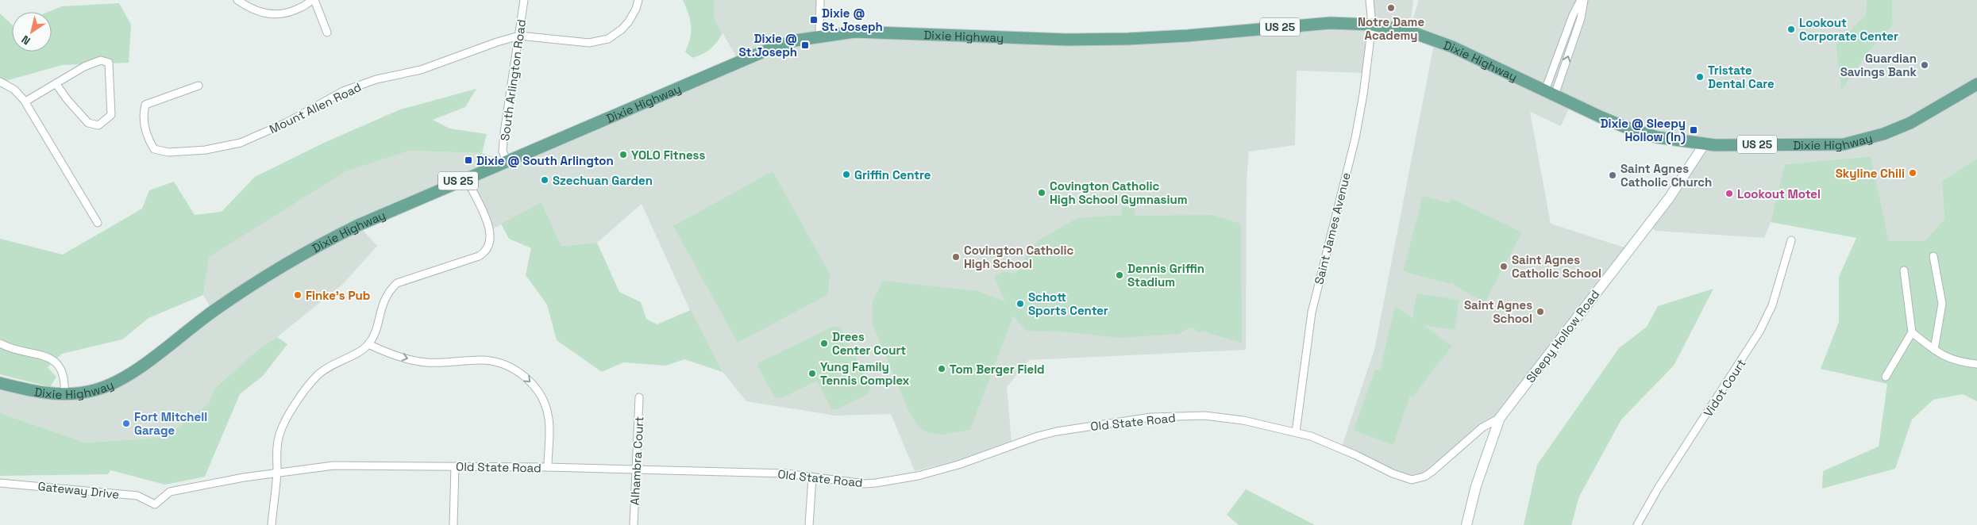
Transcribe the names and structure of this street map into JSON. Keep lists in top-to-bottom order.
{
  "streets": {
    "main road": ["US 25", "Dixie Highway", "Sleepy Hollow Road"],
    "street": [
      "South Arlington Road",
      "Mount Allen Road",
      "Saint James Avenue",
      "Vidot Court",
      "Old State Road",
      "Alhambra Court",
      "Gateway Drive"
    ]
  },
  "crossings": [
    ["Dixie Highway", "South Arlington Road"],
    ["Dixie Highway", "Saint James Avenue"],
    ["Dixie Highway", "Sleepy Hollow Road"],
    ["South Arlington Road", "Mount Allen Road"],
    ["Saint James Avenue", "Old State Road"],
    ["Sleepy Hollow Road", "Old State Road"],
    ["Old State Road", "Alhambra Court"],
    ["Old State Road", "Gateway Drive"]
  ],
  "places": {
    "other": [
      "Notre Dame Academy",
      "Lookout Corporate Center",
      "Guardian Savings Bank",
      "Tristate Dental Care",
      "YOLO Fitness",
      "Skyline Chili",
      "Griffin Centre",
      "Saint Agnes Catholic Church",
      "Szechuan Garden",
      "Covington Catholic High School Gymnasium",
      "Lookout Motel",
      "Covington Catholic High School",
      "Saint Agnes Catholic School",
      "Dennis Griffin Stadium",
      "Finke's Pub",
      "Schott Sports Center",
      "Saint Agnes School",
      "Drees Center Court",
      "Tom Berger Field",
      "Yung Family Tennis Complex",
      "Fort Mitchell Garage"
    ],
    "transit": [
      "Dixie @ St. Joseph",
      "Dixie @ St.Joseph",
      "Dixie @ Sleepy Hollow (In)",
      "Dixie @ South Arlington"
    ]
  },
  "north": "bottom left"
}
